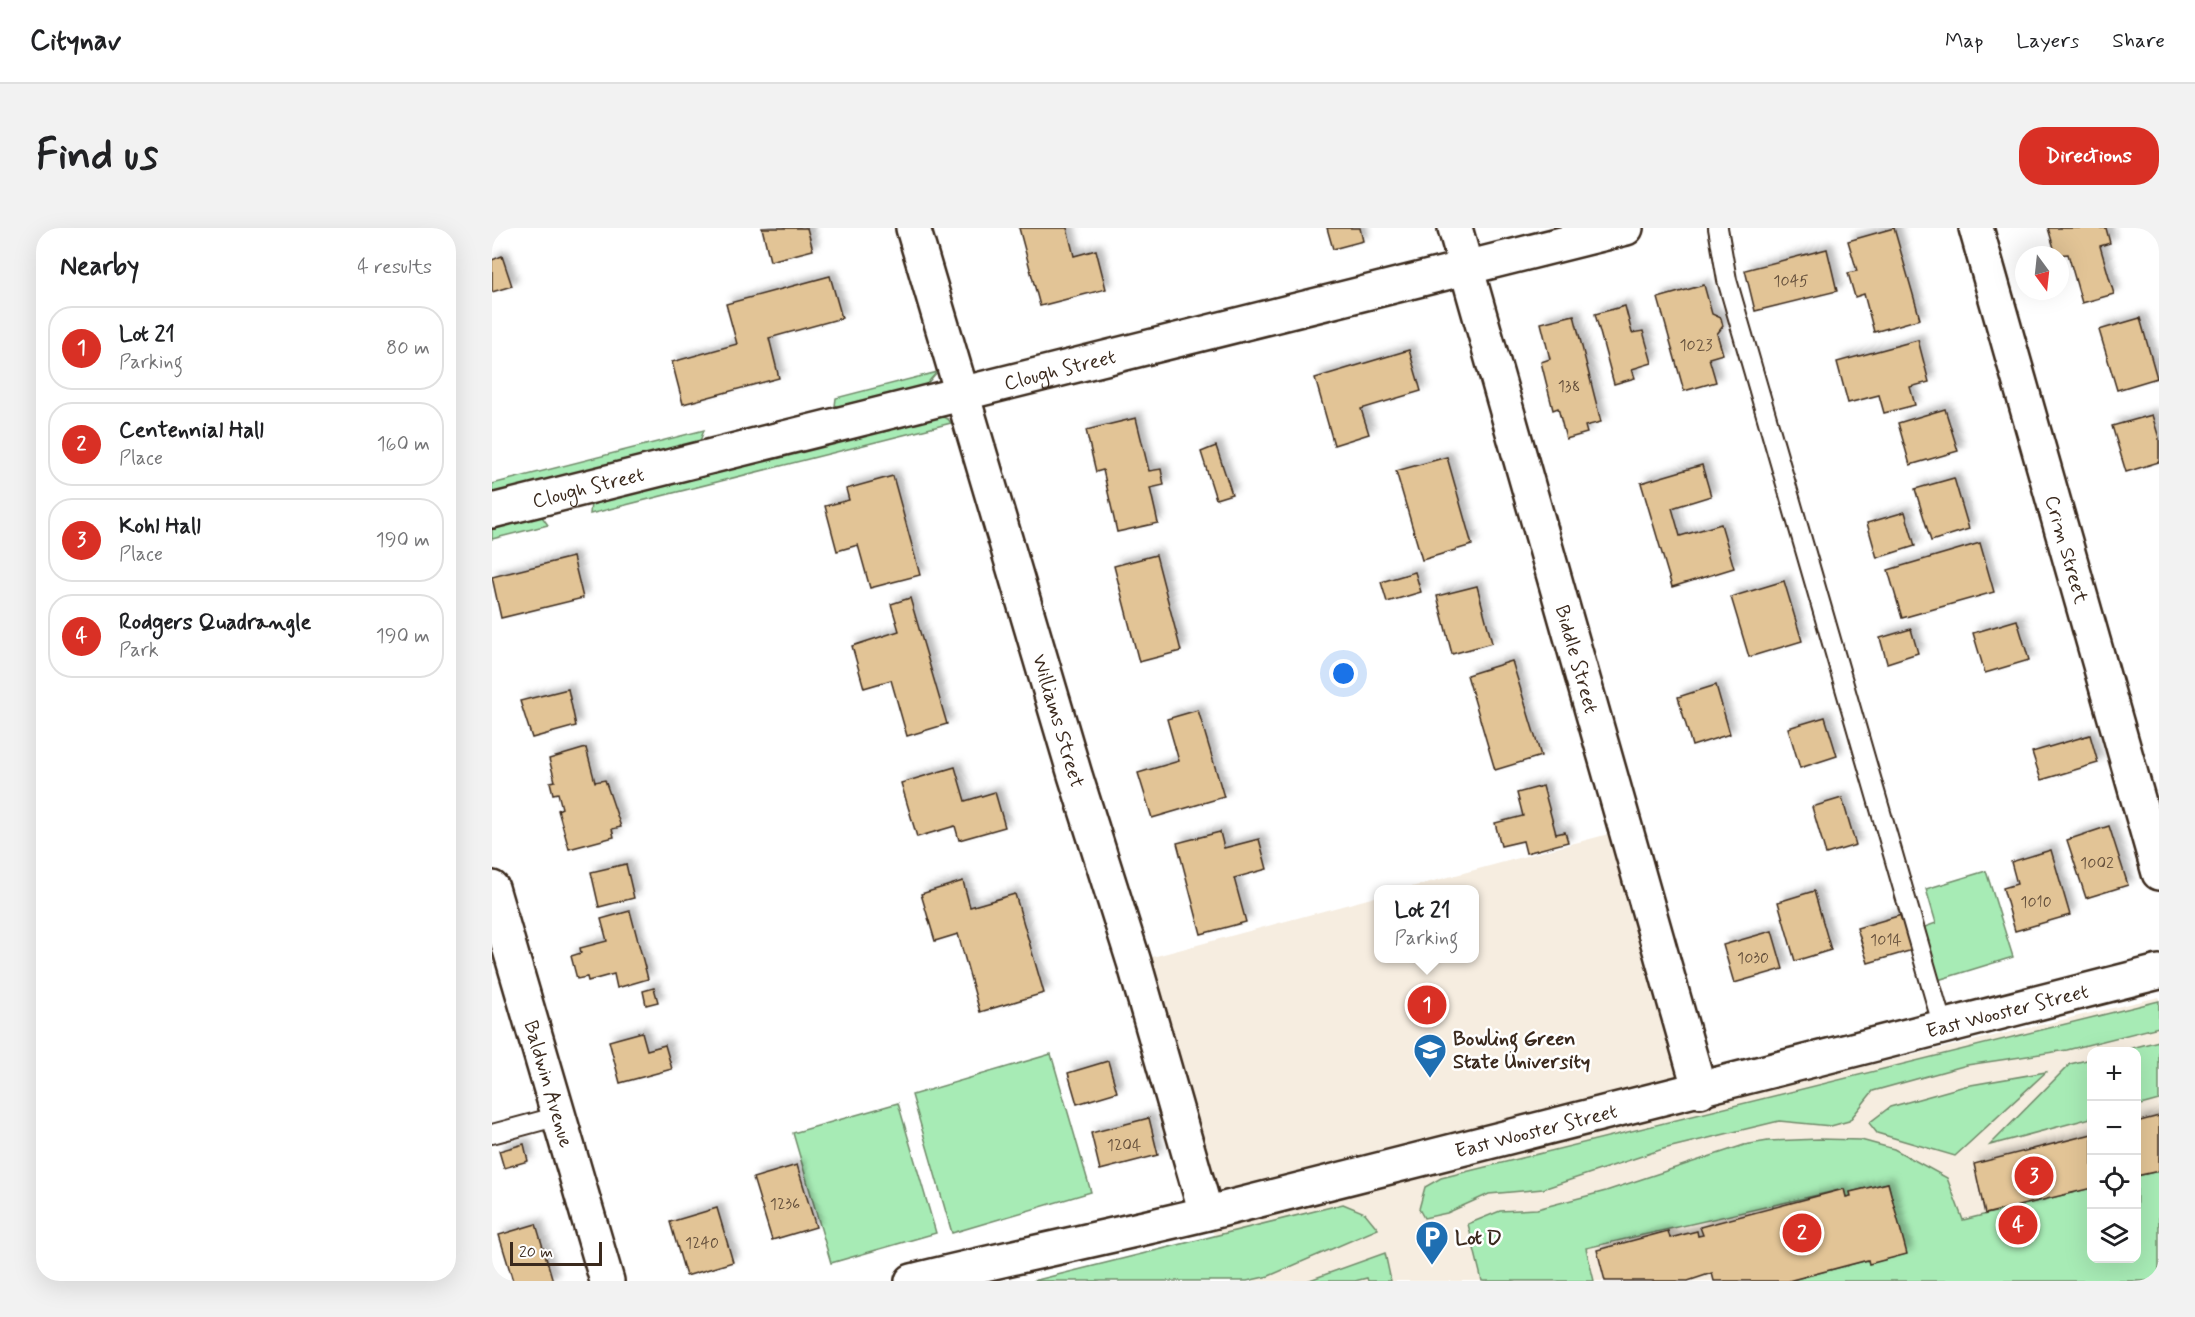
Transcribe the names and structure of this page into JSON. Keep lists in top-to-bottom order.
{
  "streets": {
    "street": [
      "Clough Street",
      "Crim Street",
      "Biddle Street",
      "Williams Street",
      "East Wooster Street",
      "Baldwin Avenue"
    ]
  },
  "crossings": [
    ["Clough Street", "Biddle Street"],
    ["Clough Street", "Williams Street"],
    ["Biddle Street", "East Wooster Street"],
    ["Williams Street", "East Wooster Street"]
  ],
  "places": {
    "school or university": ["Bowling Green State University"],
    "parking": ["Lot D"]
  },
  "house_numbers": [
    "1045",
    "1023",
    "138",
    "1002",
    "1010",
    "1014",
    "1030",
    "1204",
    "1236",
    "1240"
  ],
  "scale_bar": "20 m",
  "north": "bottom",
  "page": {
    "header": "Citynav",
    "nav": ["Map", "Layers", "Share"],
    "buttons": "Directions",
    "title": "Find us",
    "heading": ["Nearby", "4 results"],
    "list": [
      {
        "mark": "1",
        "name": "Lot 21",
        "note": "Parking",
        "value": "80 m"
      },
      {
        "mark": "2",
        "name": "Centennial Hall",
        "note": "Place",
        "value": "160 m"
      },
      {
        "mark": "3",
        "name": "Kohl Hall",
        "note": "Place",
        "value": "190 m"
      },
      {
        "mark": "4",
        "name": "Rodgers Quadrangle",
        "note": "Park",
        "value": "190 m"
      }
    ],
    "popup": ["Lot 21", "Parking"],
    "pins": [
      "1",
      "3",
      "4",
      "2"
    ],
    "map_buttons": ["+", "−"],
    "scale": "20 m"
  }
}
